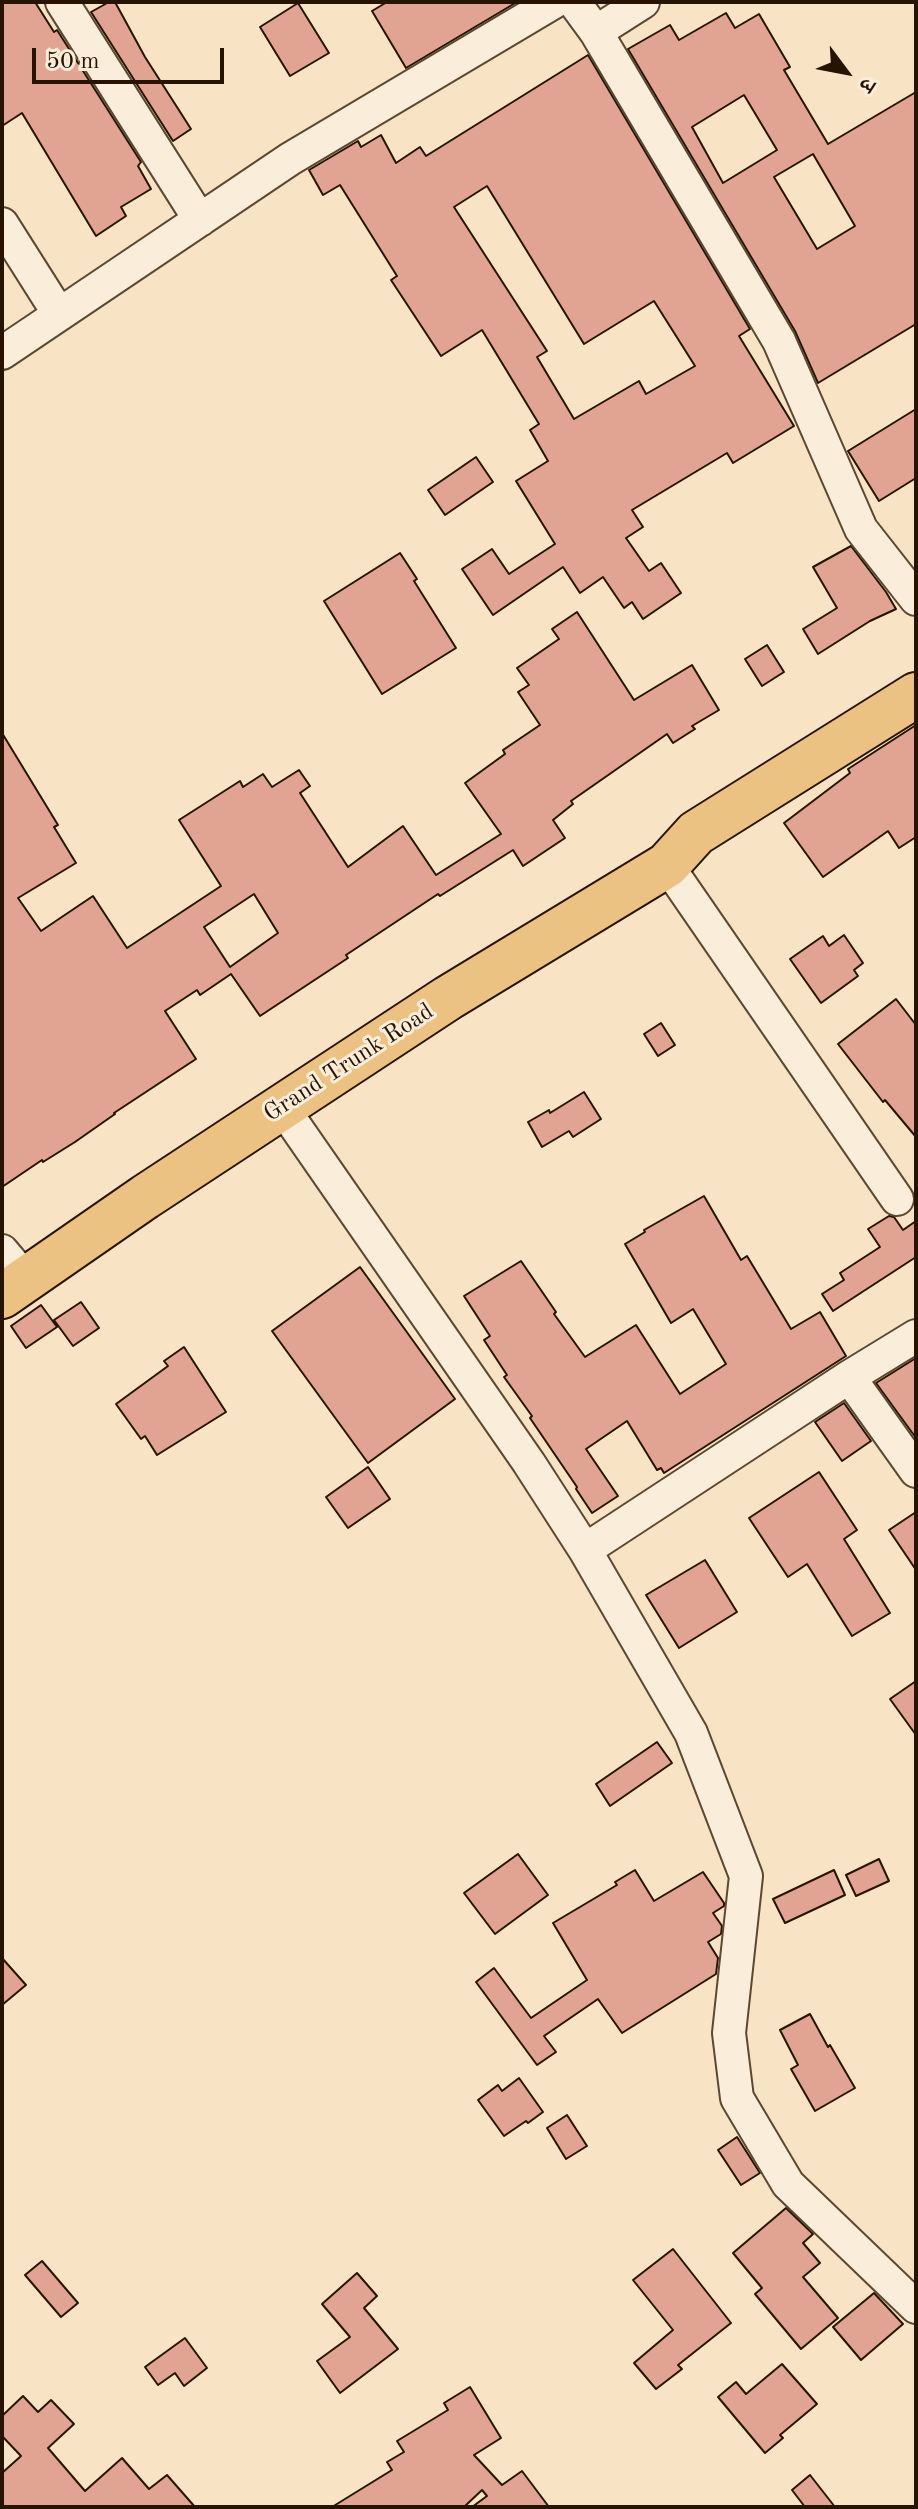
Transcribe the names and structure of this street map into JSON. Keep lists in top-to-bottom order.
{
  "streets": {
    "highway": ["Grand Trunk Road"]
  },
  "scale_bar": "50 m",
  "north": "bottom right"
}
